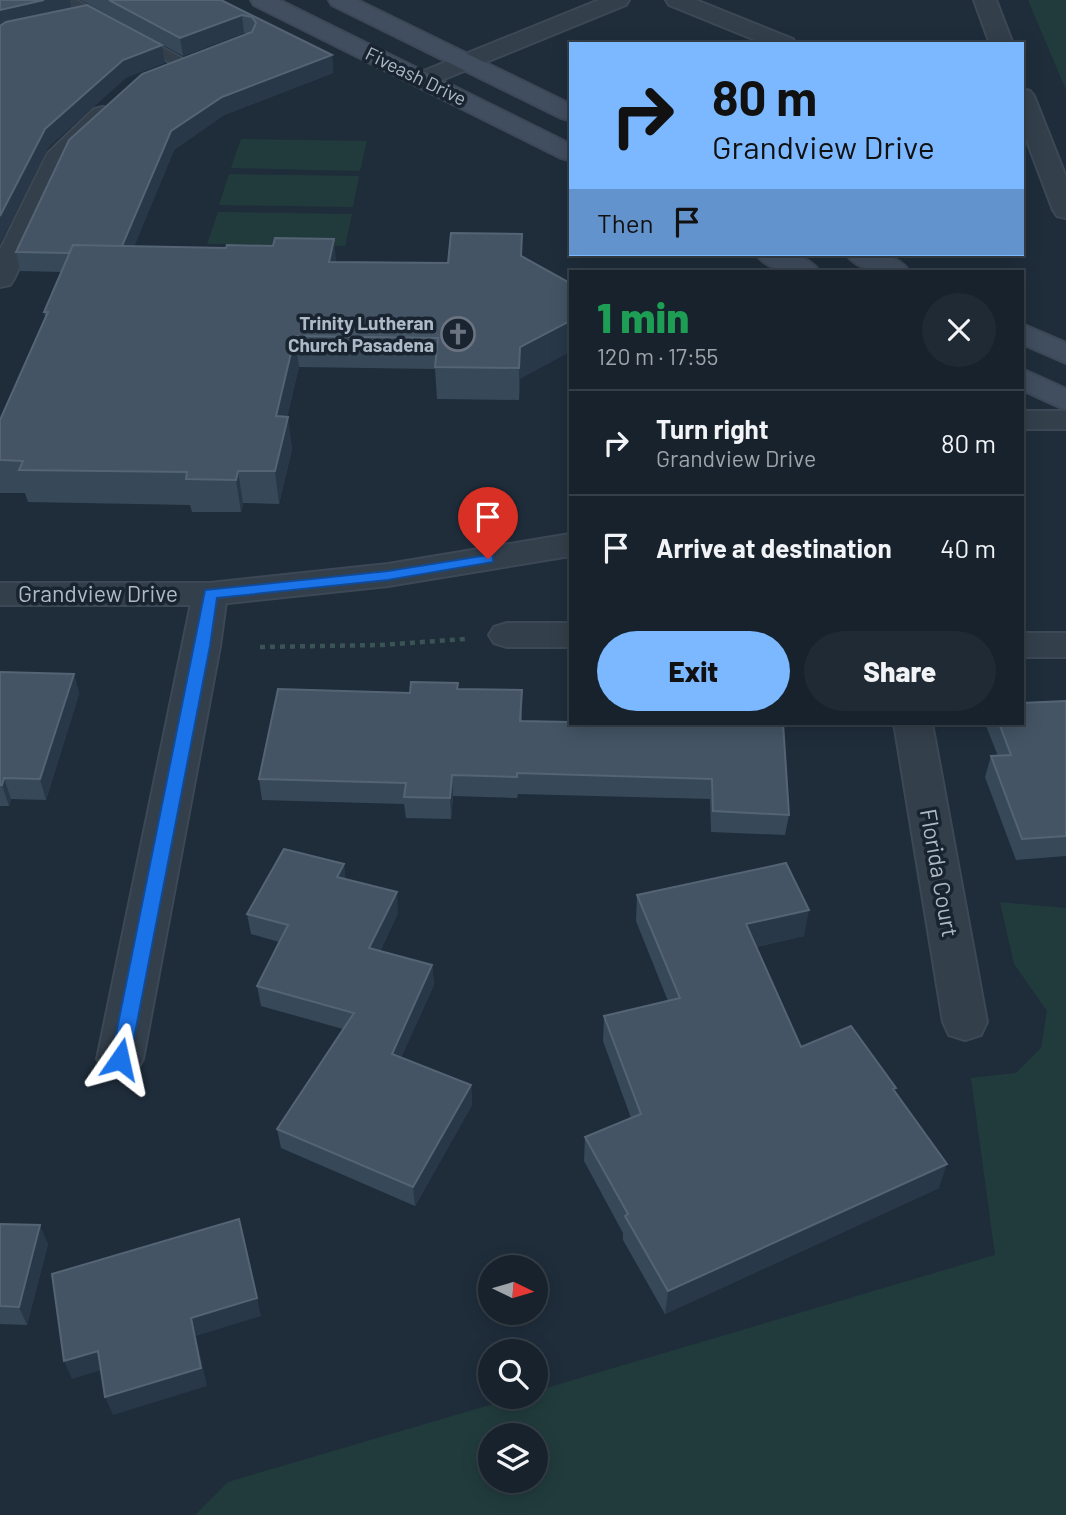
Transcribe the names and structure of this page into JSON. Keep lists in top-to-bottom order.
{
  "streets": {
    "main road": ["Fiveash Drive"],
    "street": ["Grandview Drive", "Florida Court"]
  },
  "places": {
    "church": ["Trinity Lutheran Church Pasadena"]
  },
  "north": "right",
  "page": {
    "turn": ["80 m", "Grandview Drive"],
    "then": "Then",
    "heading": ["1 min", "120 m · 17:55"],
    "list": [
      {
        "name": "Turn right",
        "note": "Grandview Drive",
        "value": "80 m"
      },
      {
        "name": "Arrive at destination",
        "value": "40 m"
      }
    ],
    "buttons": ["Exit", "Share"]
  }
}
